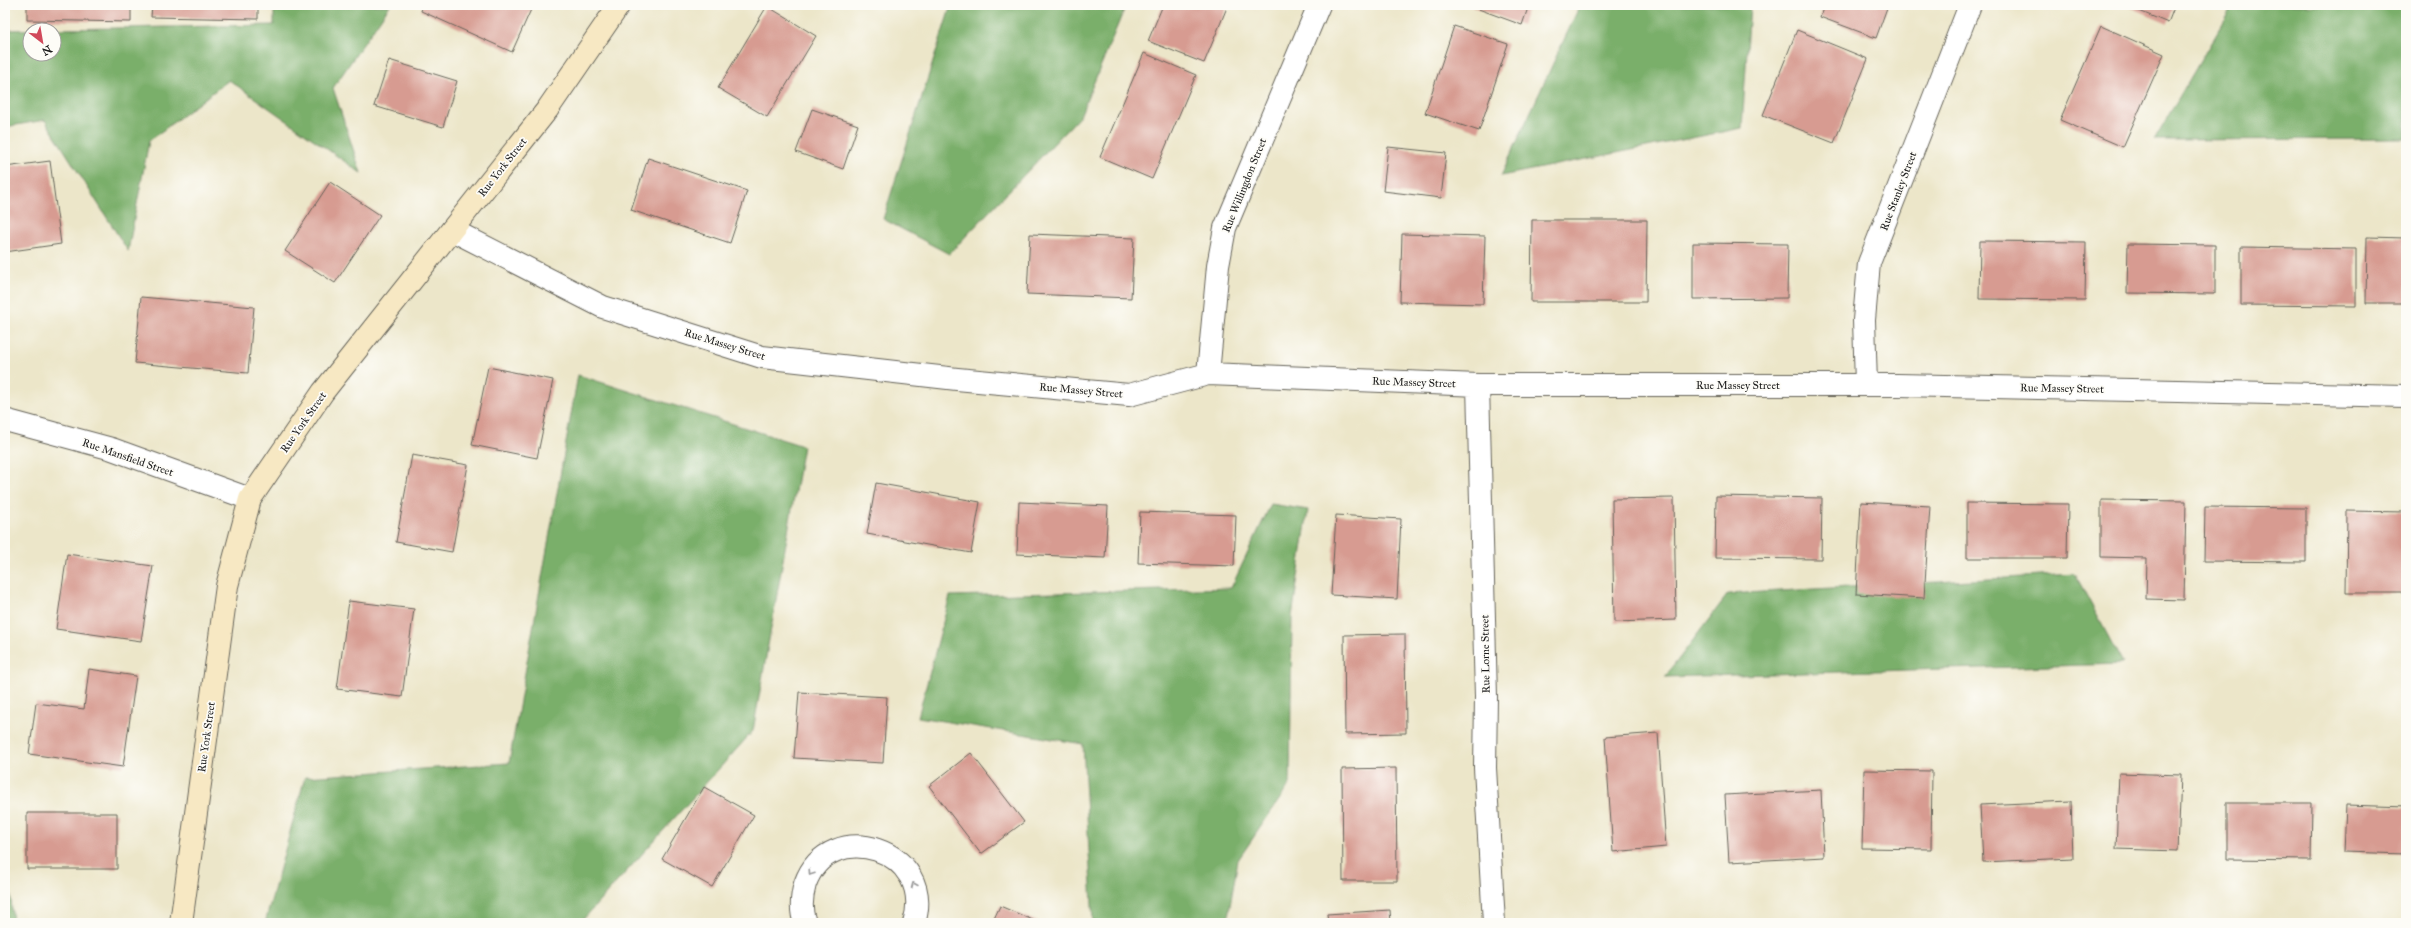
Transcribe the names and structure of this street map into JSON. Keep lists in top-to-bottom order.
{
  "streets": {
    "street": [
      "Rue York Street",
      "Rue Willingdon Street",
      "Rue Stanley Street",
      "Rue Massey Street",
      "Rue Mansfield Street",
      "Rue Lorne Street"
    ]
  },
  "crossings": [
    ["Rue York Street", "Rue Massey Street"],
    ["Rue York Street", "Rue Mansfield Street"],
    ["Rue Willingdon Street", "Rue Massey Street"],
    ["Rue Stanley Street", "Rue Massey Street"],
    ["Rue Massey Street", "Rue Lorne Street"]
  ],
  "north": "bottom right"
}
